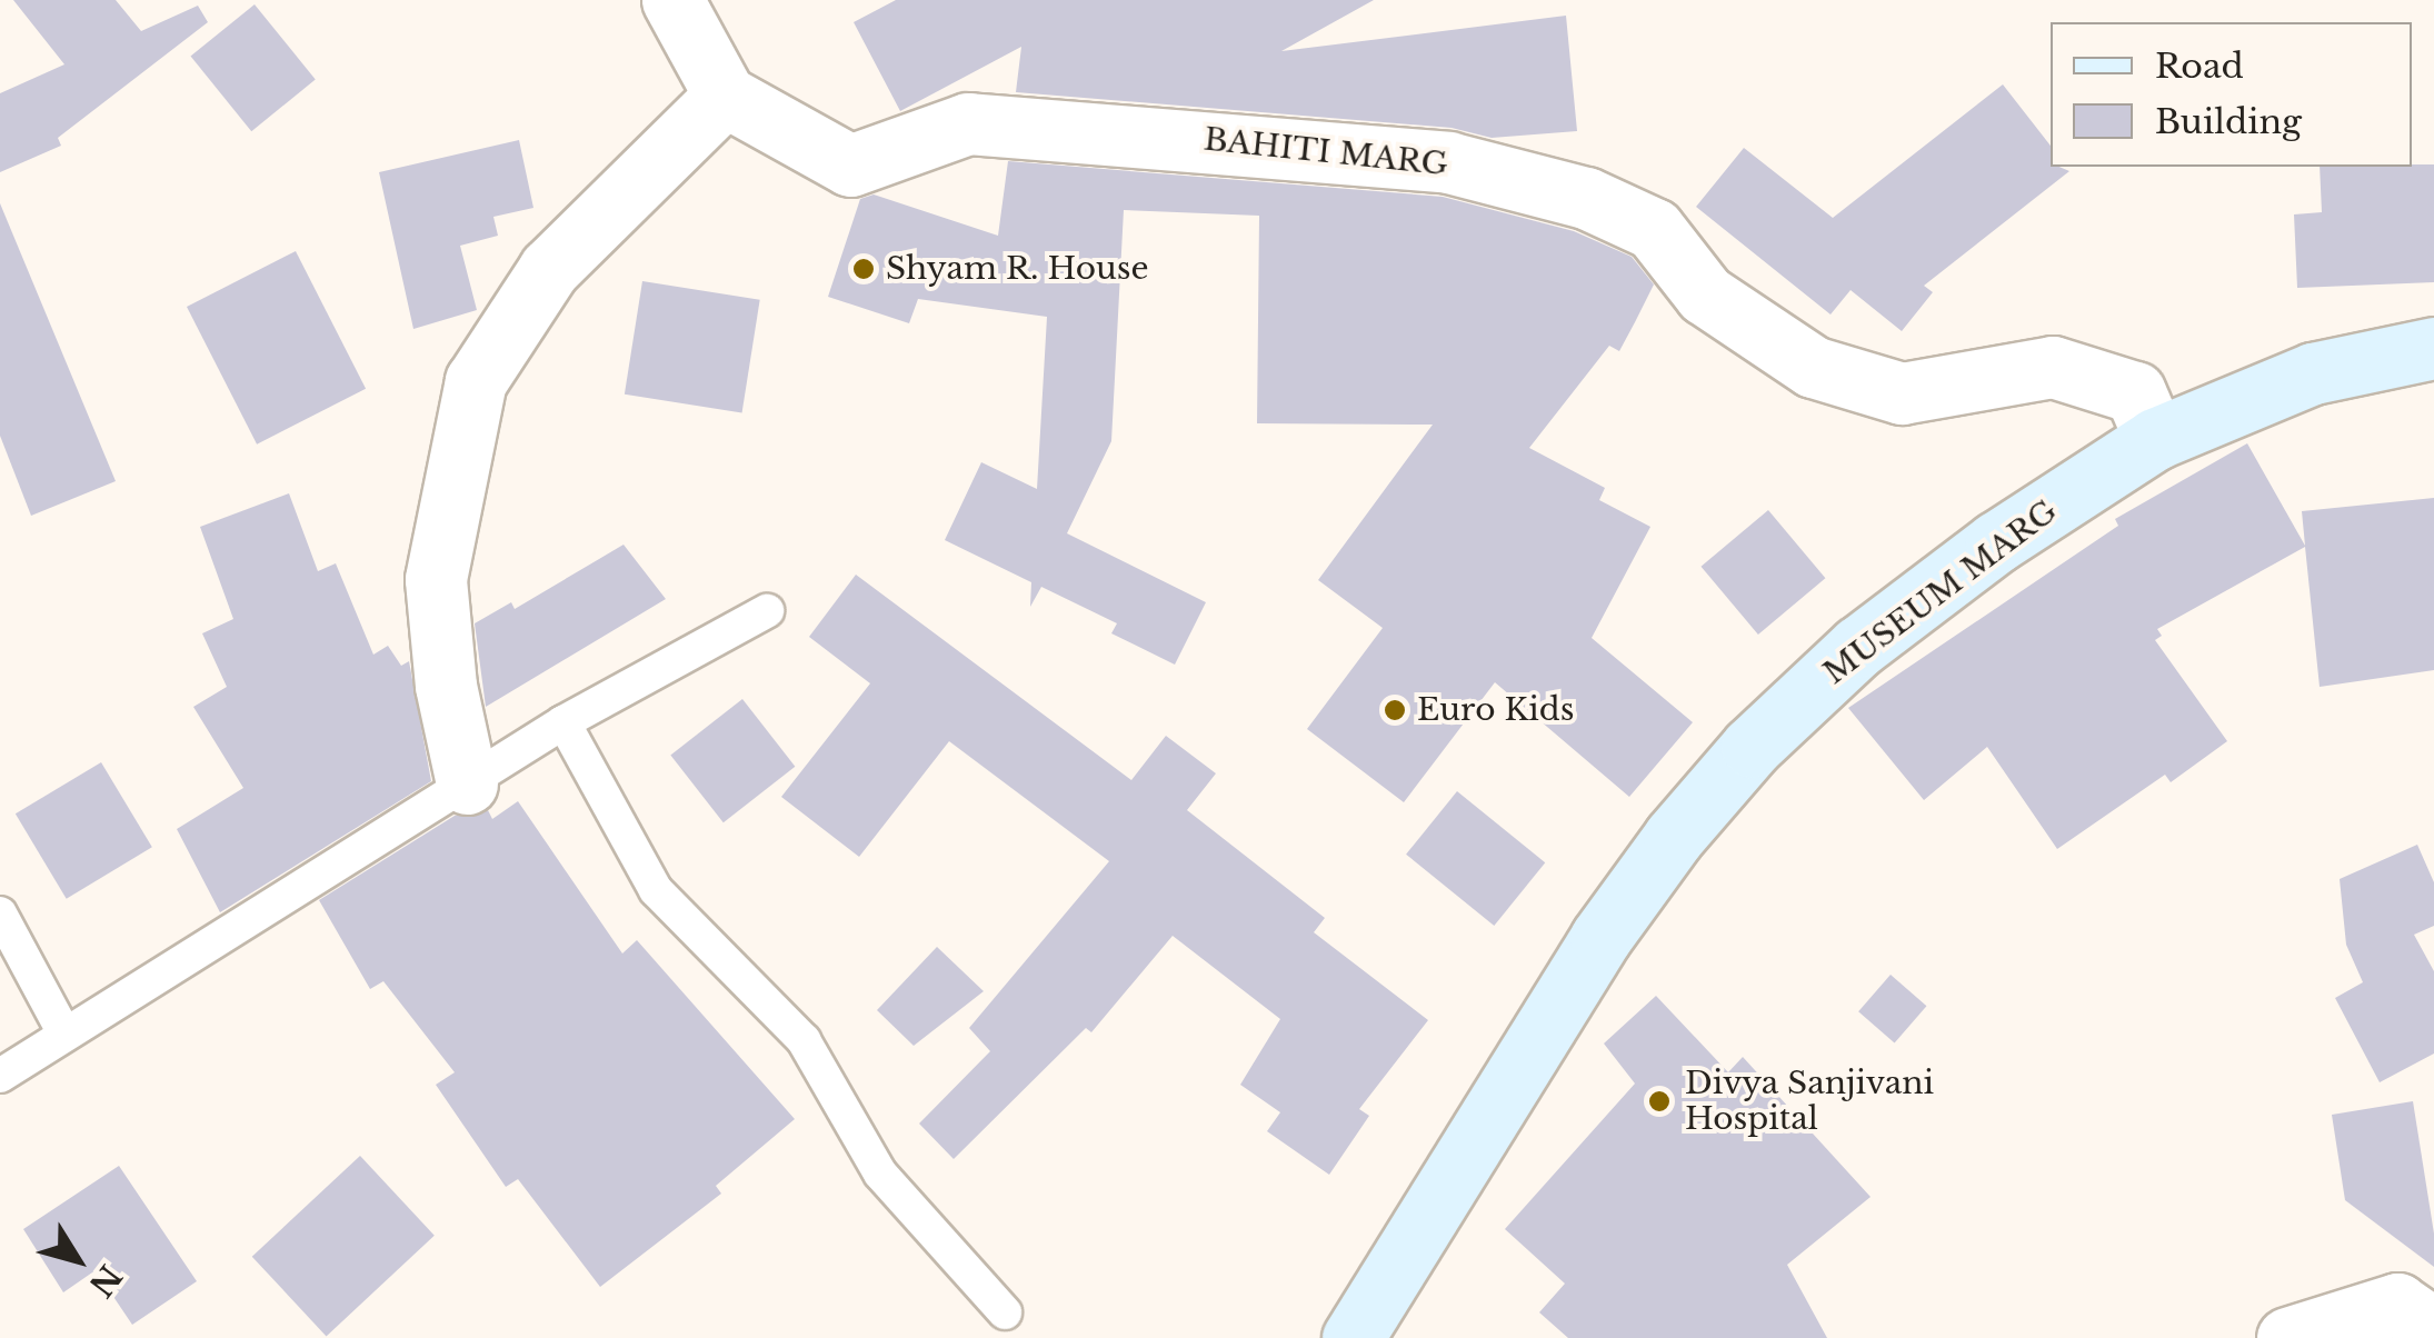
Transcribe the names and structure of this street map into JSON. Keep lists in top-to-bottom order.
{
  "streets": {
    "main road": ["MUSEUM MARG"],
    "street": ["BAHITI MARG"]
  },
  "crossings": [
    ["BAHITI MARG", "MUSEUM MARG"]
  ],
  "places": ["Shyam R. House", "Euro Kids", "Divya Sanjivani Hospital"],
  "legend": ["Road", "Building"],
  "north": "bottom right"
}
